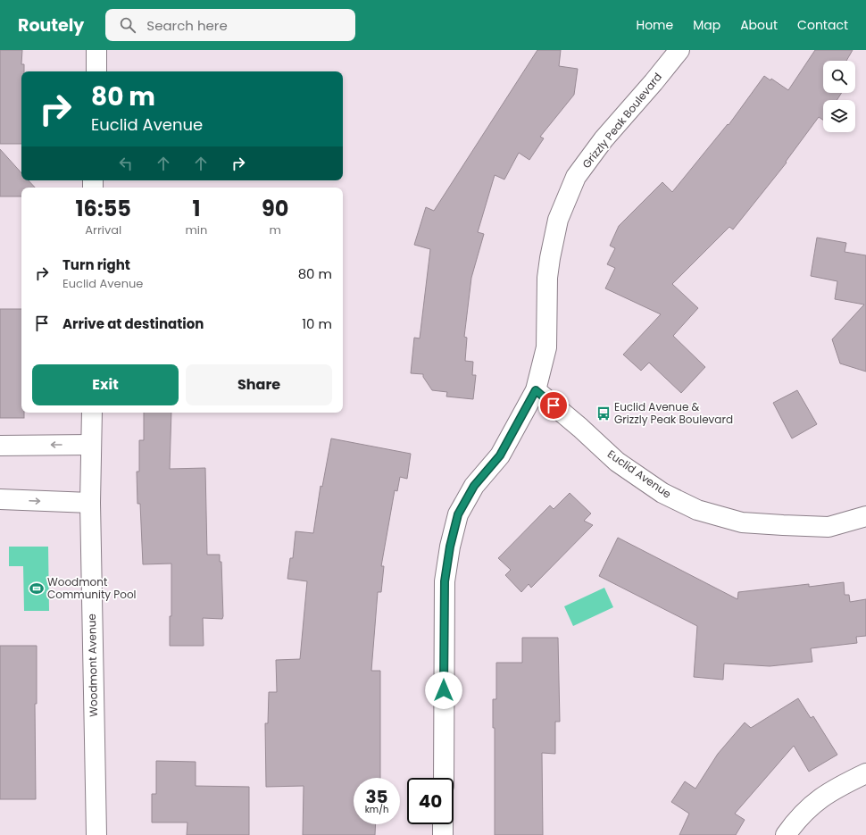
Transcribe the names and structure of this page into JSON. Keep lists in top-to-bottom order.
{
  "streets": {
    "street": ["Grizzly Peak Boulevard", "Euclid Avenue", "Woodmont Avenue"]
  },
  "crossings": [
    ["Grizzly Peak Boulevard", "Euclid Avenue"]
  ],
  "places": {
    "bus stop": ["Euclid Avenue & Grizzly Peak Boulevard"],
    "sports": ["Woodmont Community Pool"]
  },
  "page": {
    "header": "Routely",
    "search": "Search here",
    "nav": [
      "Home",
      "Map",
      "About",
      "Contact"
    ],
    "turn": ["80 m", "Euclid Avenue"],
    "eta": [
      "16:55",
      "Arrival",
      "1",
      "min",
      "90",
      "m"
    ],
    "list": [
      {
        "name": "Turn right",
        "note": "Euclid Avenue",
        "value": "80 m"
      },
      {
        "name": "Arrive at destination",
        "value": "10 m"
      }
    ],
    "buttons": ["Exit", "Share"],
    "speed": "35 km/h",
    "limit": "40"
  }
}
